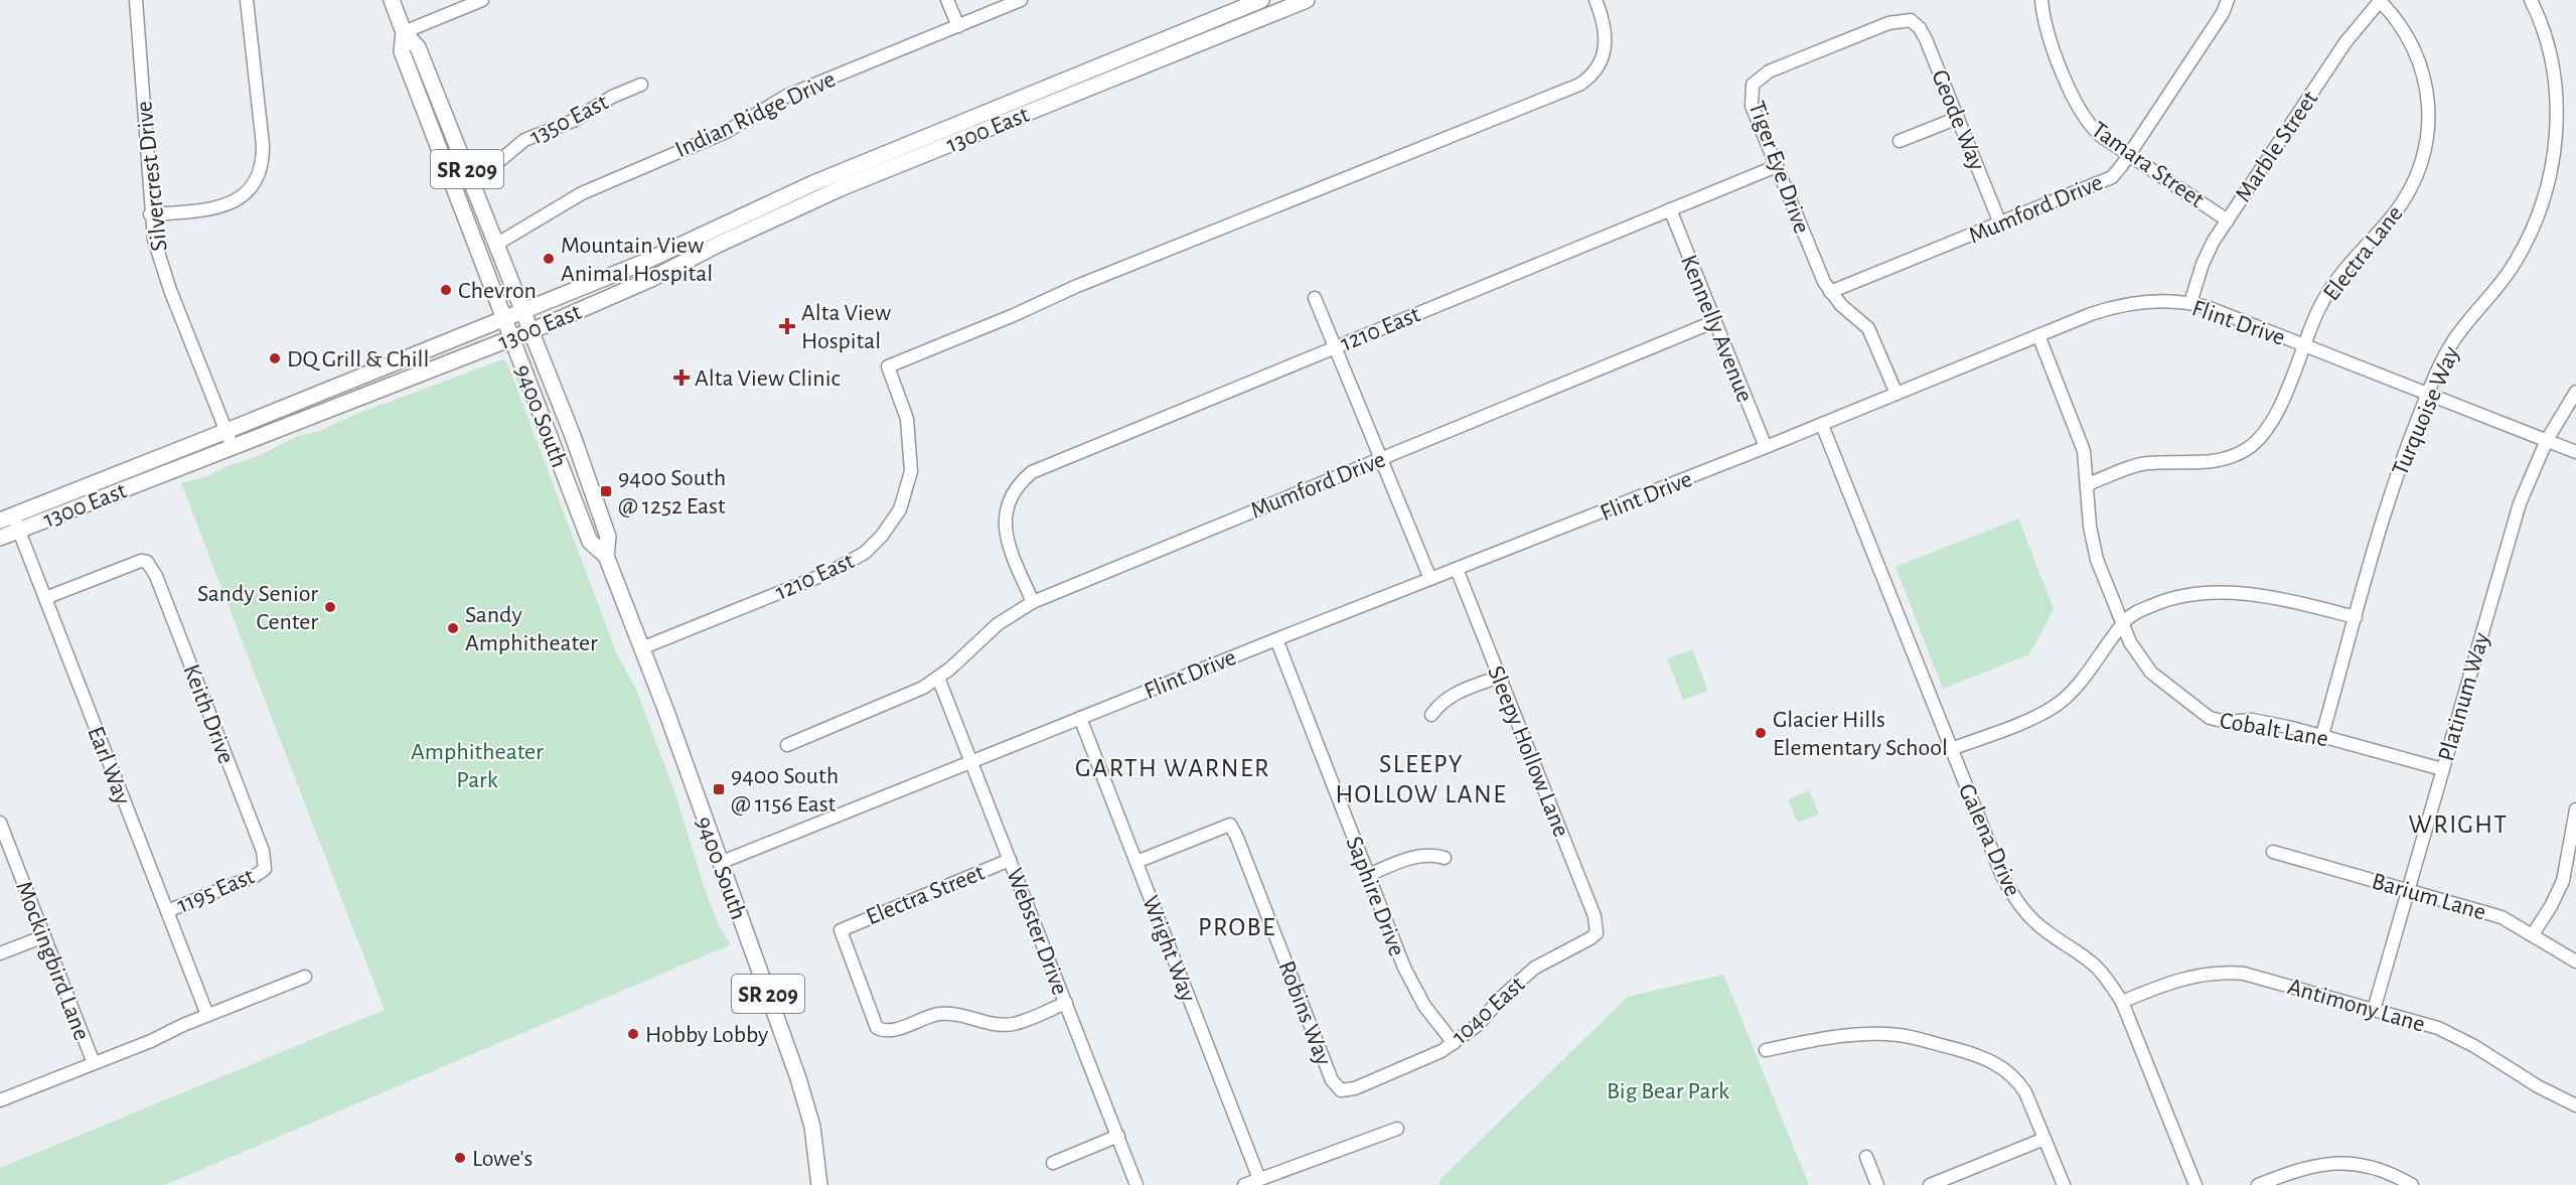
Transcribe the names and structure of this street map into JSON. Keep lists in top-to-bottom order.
{
  "streets": {
    "main road": ["1300 East", "SR 209", "9400 South"],
    "street": [
      "Indian Ridge Drive",
      "1350 East",
      "Geode Way",
      "Marble Street",
      "Tamara Street",
      "Tiger Eye Drive",
      "Silvercrest Drive",
      "Mumford Drive",
      "Electra Lane",
      "Flint Drive",
      "1210 East",
      "Kennelly Avenue",
      "Turquoise Way",
      "Platinum Way",
      "Keith Drive",
      "Cobalt Lane",
      "Sleepy Hollow Lane",
      "Earl Way",
      "Galena Drive",
      "1195 East",
      "Electra Street",
      "Saphire Drive",
      "Barium Lane",
      "Webster Drive",
      "Wright Way",
      "Mockingbird Lane",
      "Antimony Lane",
      "1040 East",
      "Robins Way"
    ]
  },
  "crossings": [
    ["Indian Ridge Drive", "9400 South"],
    ["1350 East", "9400 South"],
    ["Geode Way", "Tiger Eye Drive"],
    ["Geode Way", "Mumford Drive"],
    ["1300 East", "Silvercrest Drive"],
    ["1300 East", "9400 South"],
    ["1300 East", "Earl Way"],
    ["Marble Street", "Tamara Street"],
    ["Marble Street", "Electra Lane"],
    ["Marble Street", "Flint Drive"],
    ["Tamara Street", "Mumford Drive"],
    ["Tiger Eye Drive", "Mumford Drive"],
    ["Tiger Eye Drive", "Flint Drive"],
    ["Tiger Eye Drive", "1210 East"],
    ["Mumford Drive", "1210 East"],
    ["Mumford Drive", "Kennelly Avenue"],
    ["Mumford Drive", "Webster Drive"],
    ["Electra Lane", "Flint Drive"],
    ["Electra Lane", "Cobalt Lane"],
    ["Flint Drive", "Kennelly Avenue"],
    ["Flint Drive", "Turquoise Way"],
    ["Flint Drive", "9400 South"],
    ["Flint Drive", "Platinum Way"],
    ["Flint Drive", "Cobalt Lane"],
    ["Flint Drive", "Sleepy Hollow Lane"],
    ["Flint Drive", "Galena Drive"],
    ["Flint Drive", "Saphire Drive"],
    ["Flint Drive", "Webster Drive"],
    ["Flint Drive", "Wright Way"],
    ["1210 East", "Kennelly Avenue"],
    ["1210 East", "9400 South"],
    ["Turquoise Way", "Cobalt Lane"],
    ["Platinum Way", "Cobalt Lane"],
    ["Platinum Way", "Barium Lane"],
    ["Platinum Way", "Antimony Lane"],
    ["Keith Drive", "Earl Way"],
    ["Keith Drive", "1195 East"],
    ["Sleepy Hollow Lane", "1040 East"],
    ["Earl Way", "1195 East"],
    ["Galena Drive", "Antimony Lane"],
    ["Electra Street", "Webster Drive"],
    ["Saphire Drive", "1040 East"],
    ["Wright Way", "Robins Way"],
    ["1040 East", "Robins Way"]
  ],
  "districts": [
    "SLEEPY HOLLOW LANE",
    "GARTH WARNER",
    "WRIGHT",
    "PROBE"
  ],
  "parks": ["Amphitheater Park", "Big Bear Park"],
  "places": {
    "other": [
      "Mountain View Animal Hospital",
      "Chevron",
      "DQ Grill & Chill",
      "Sandy Senior Center",
      "Sandy Amphitheater",
      "Glacier Hills Elementary School",
      "Hobby Lobby",
      "Lowe's"
    ],
    "health": ["Alta View Hospital", "Alta View Clinic"],
    "transit": ["9400 South @ 1252 East", "9400 South @ 1156 East"]
  }
}
